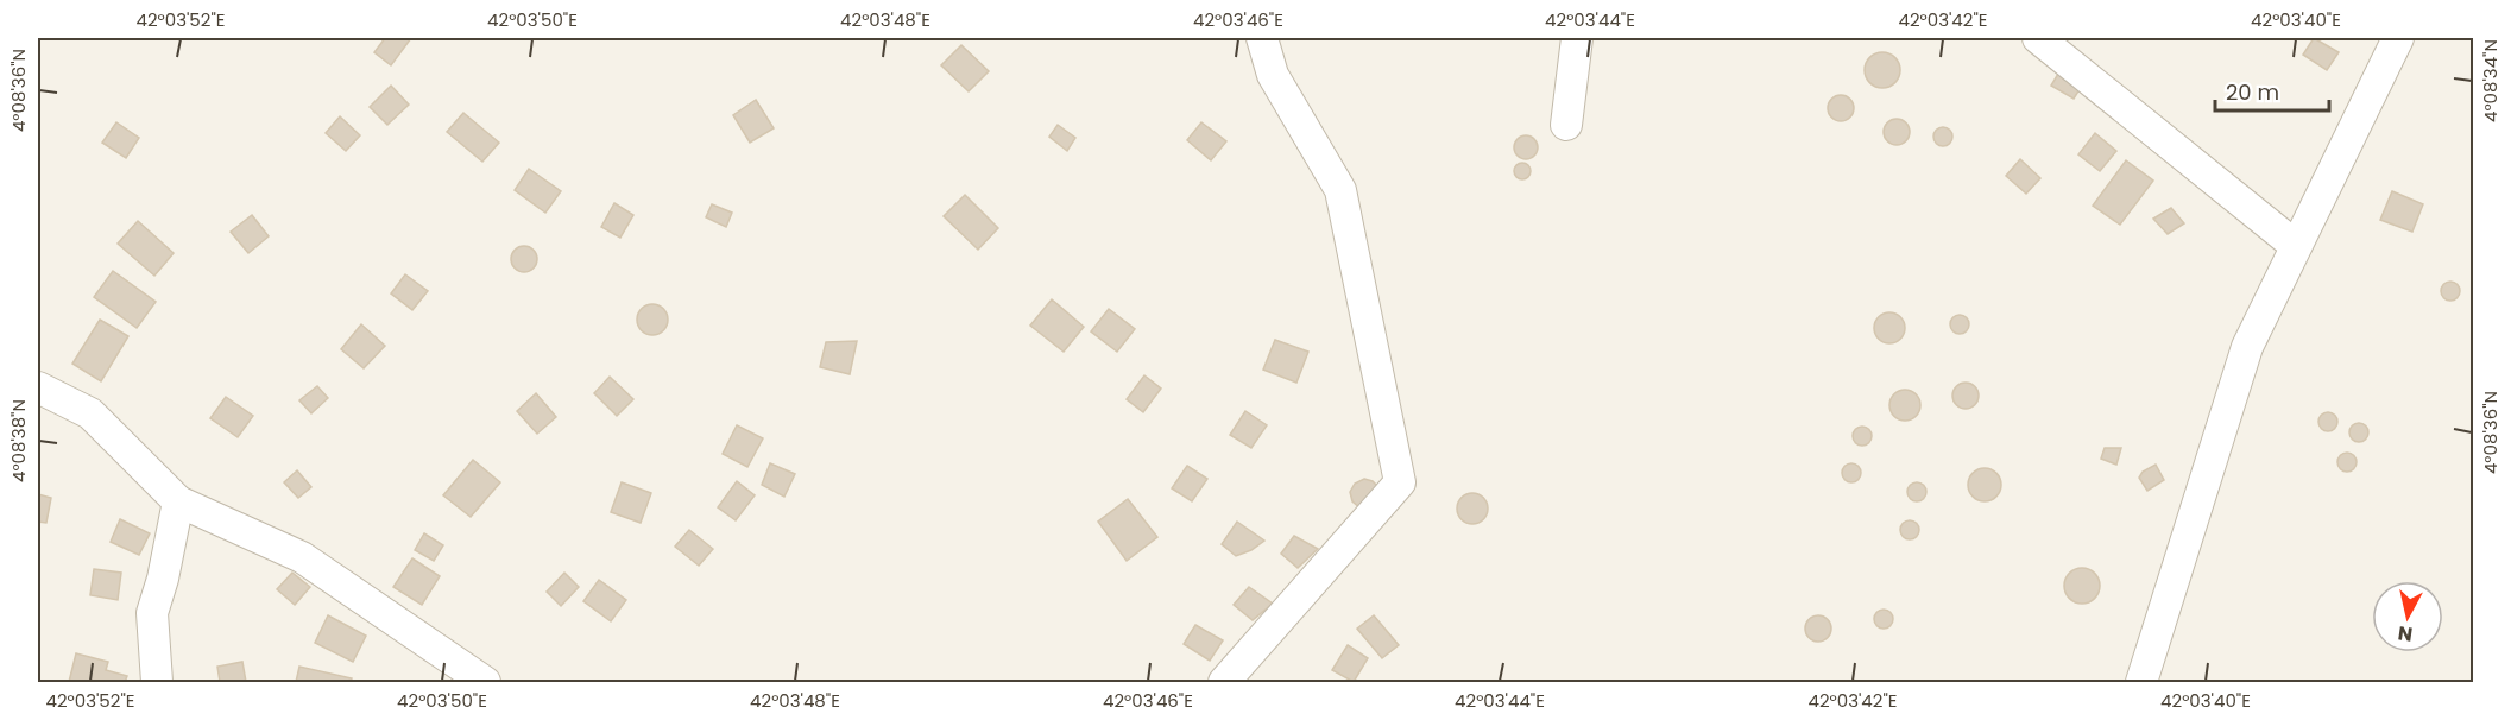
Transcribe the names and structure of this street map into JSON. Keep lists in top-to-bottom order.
{
  "scale_bar": "20 m",
  "north": "bottom",
  "coordinates": [
    "42°03'52\"E",
    "42°03'50\"E",
    "42°03'48\"E",
    "42°03'46\"E",
    "42°03'44\"E",
    "42°03'42\"E",
    "42°03'40\"E",
    "4°08'34\"N",
    "4°08'36\"N",
    "4°08'38\"N"
  ]
}
